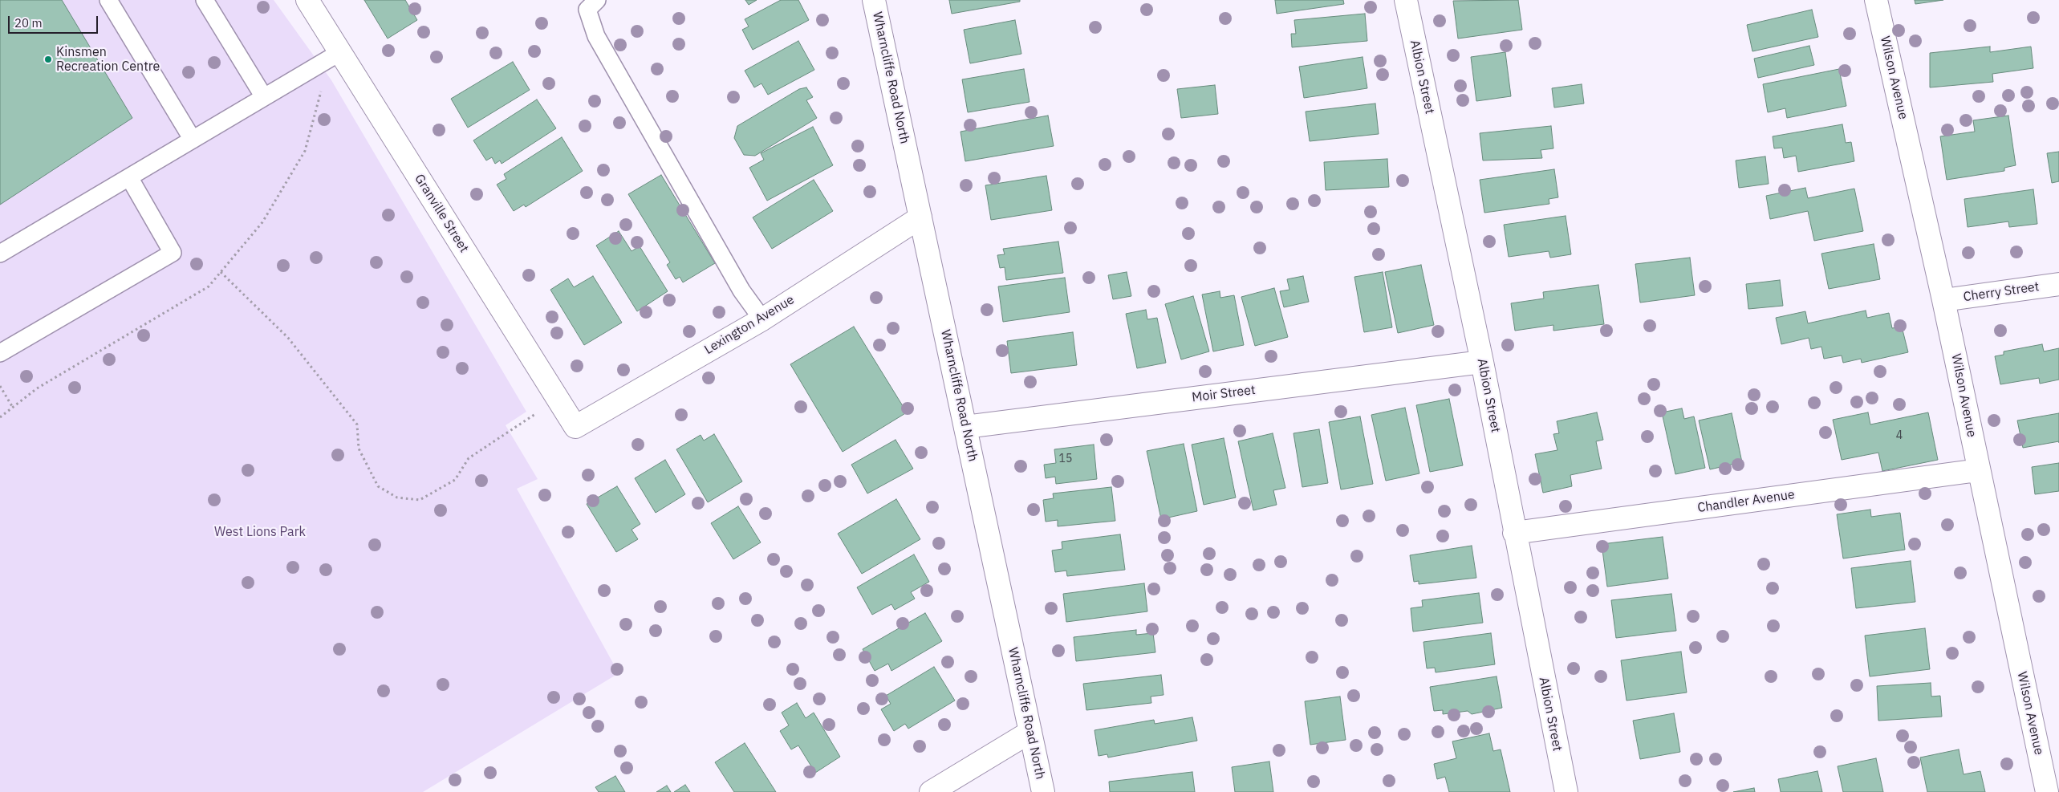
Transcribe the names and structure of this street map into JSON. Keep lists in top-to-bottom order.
{
  "streets": {
    "street": [
      "Albion Street",
      "Wharncliffe Road North",
      "Wilson Avenue",
      "Granville Street",
      "Cherry Street",
      "Lexington Avenue",
      "Moir Street",
      "Chandler Avenue"
    ]
  },
  "crossings": [
    ["Albion Street", "Moir Street"],
    ["Albion Street", "Chandler Avenue"],
    ["Wharncliffe Road North", "Lexington Avenue"],
    ["Wharncliffe Road North", "Moir Street"],
    ["Wilson Avenue", "Cherry Street"],
    ["Wilson Avenue", "Chandler Avenue"],
    ["Granville Street", "Lexington Avenue"]
  ],
  "parks": ["West Lions Park"],
  "places": ["Kinsmen Recreation Centre"],
  "house_numbers": ["4", "15"],
  "scale_bar": "20 m"
}
